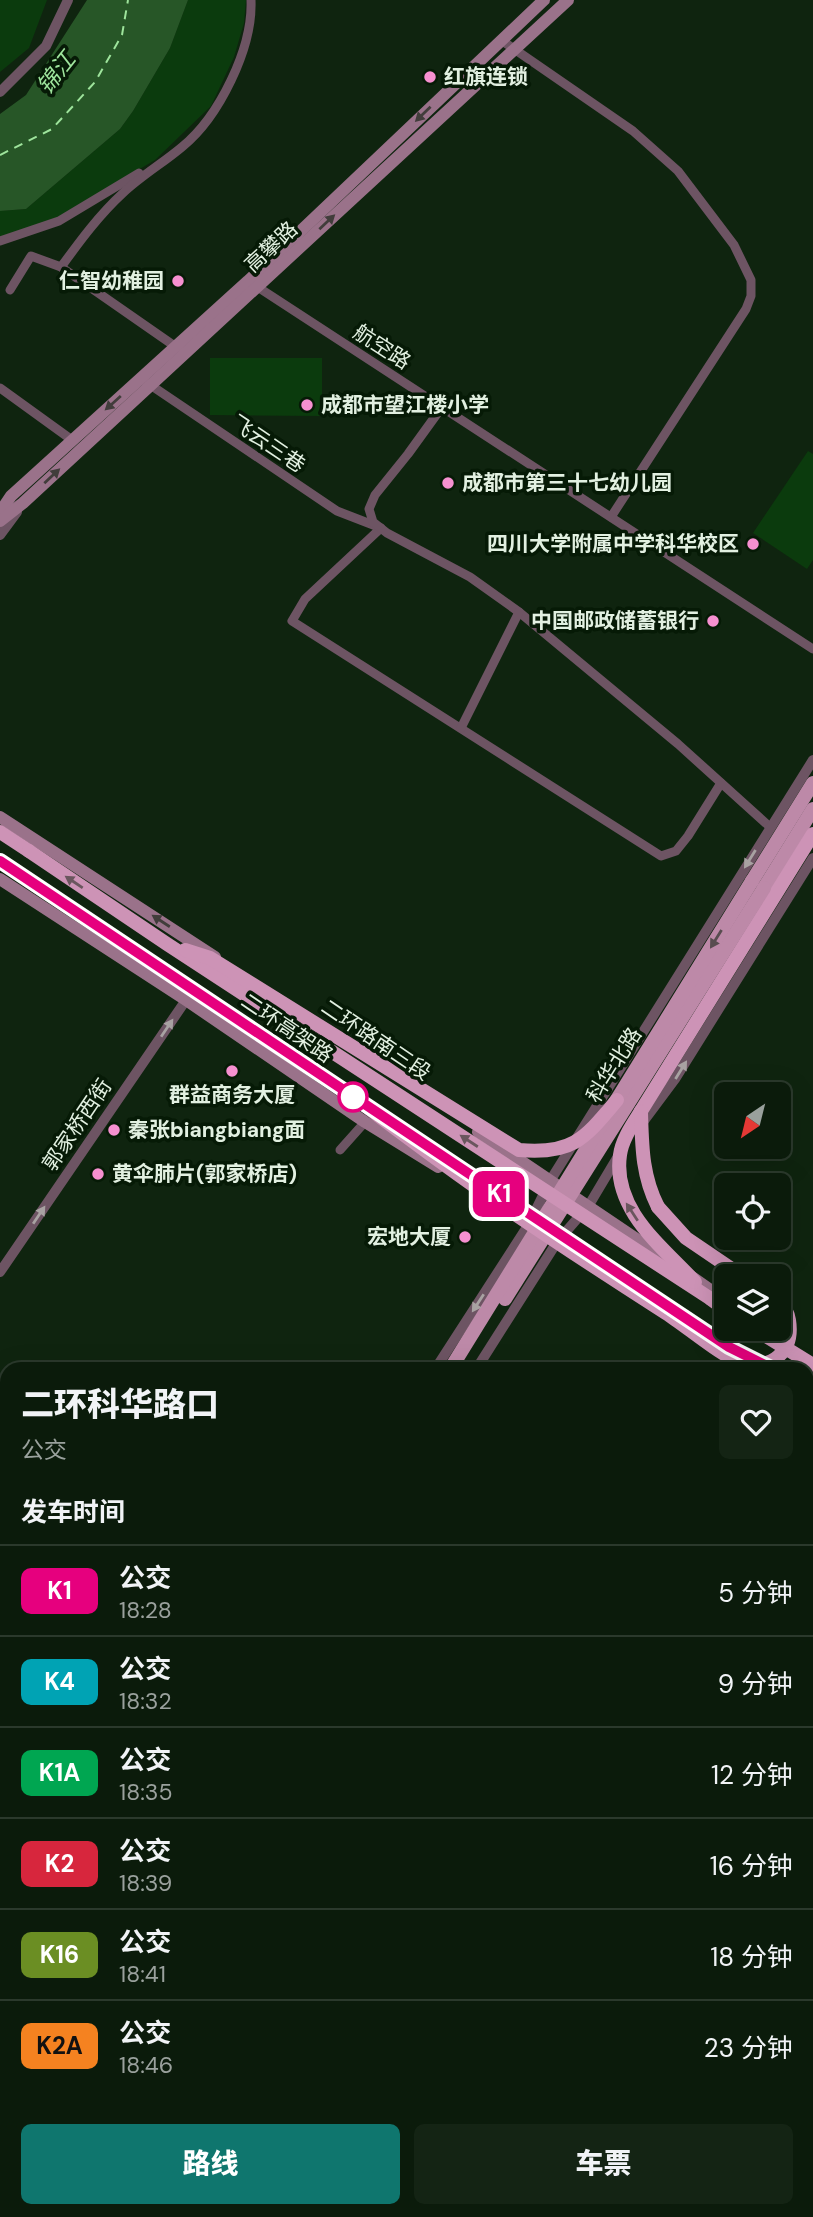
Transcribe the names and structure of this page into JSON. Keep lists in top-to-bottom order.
{
  "streets": {
    "highway": ["二环高架路"],
    "main road": ["高攀路", "二环路南三段", "科华北路"],
    "street": ["航空路", "飞云三巷", "郭家桥西街"]
  },
  "crossings": [
    ["高攀路", "航空路"],
    ["高攀路", "飞云三巷"]
  ],
  "one_way": ["郭家桥西街"],
  "water": ["锦江"],
  "places": [
    "红旗连锁",
    "仁智幼稚园",
    "成都市望江楼小学",
    "成都市第三十七幼儿园",
    "四川大学附属中学科华校区",
    "中国邮政储蓄银行",
    "群益商务大厦",
    "秦张biangbiang面",
    "黄伞肺片(郭家桥店)",
    "宏地大厦"
  ],
  "lines": ["bus line K1"],
  "north": "bottom left",
  "page": {
    "on_map": "K1",
    "heading": [
      ["二环科华路口", "公交"],
      "发车时间"
    ],
    "list": [
      {
        "mark": "K1",
        "name": "公交",
        "note": "18:28",
        "value": "5 分钟"
      },
      {
        "mark": "K4",
        "name": "公交",
        "note": "18:32",
        "value": "9 分钟"
      },
      {
        "mark": "K1A",
        "name": "公交",
        "note": "18:35",
        "value": "12 分钟"
      },
      {
        "mark": "K2",
        "name": "公交",
        "note": "18:39",
        "value": "16 分钟"
      },
      {
        "mark": "K16",
        "name": "公交",
        "note": "18:41",
        "value": "18 分钟"
      },
      {
        "mark": "K2A",
        "name": "公交",
        "note": "18:46",
        "value": "23 分钟"
      }
    ],
    "buttons": ["路线", "车票"]
  }
}
